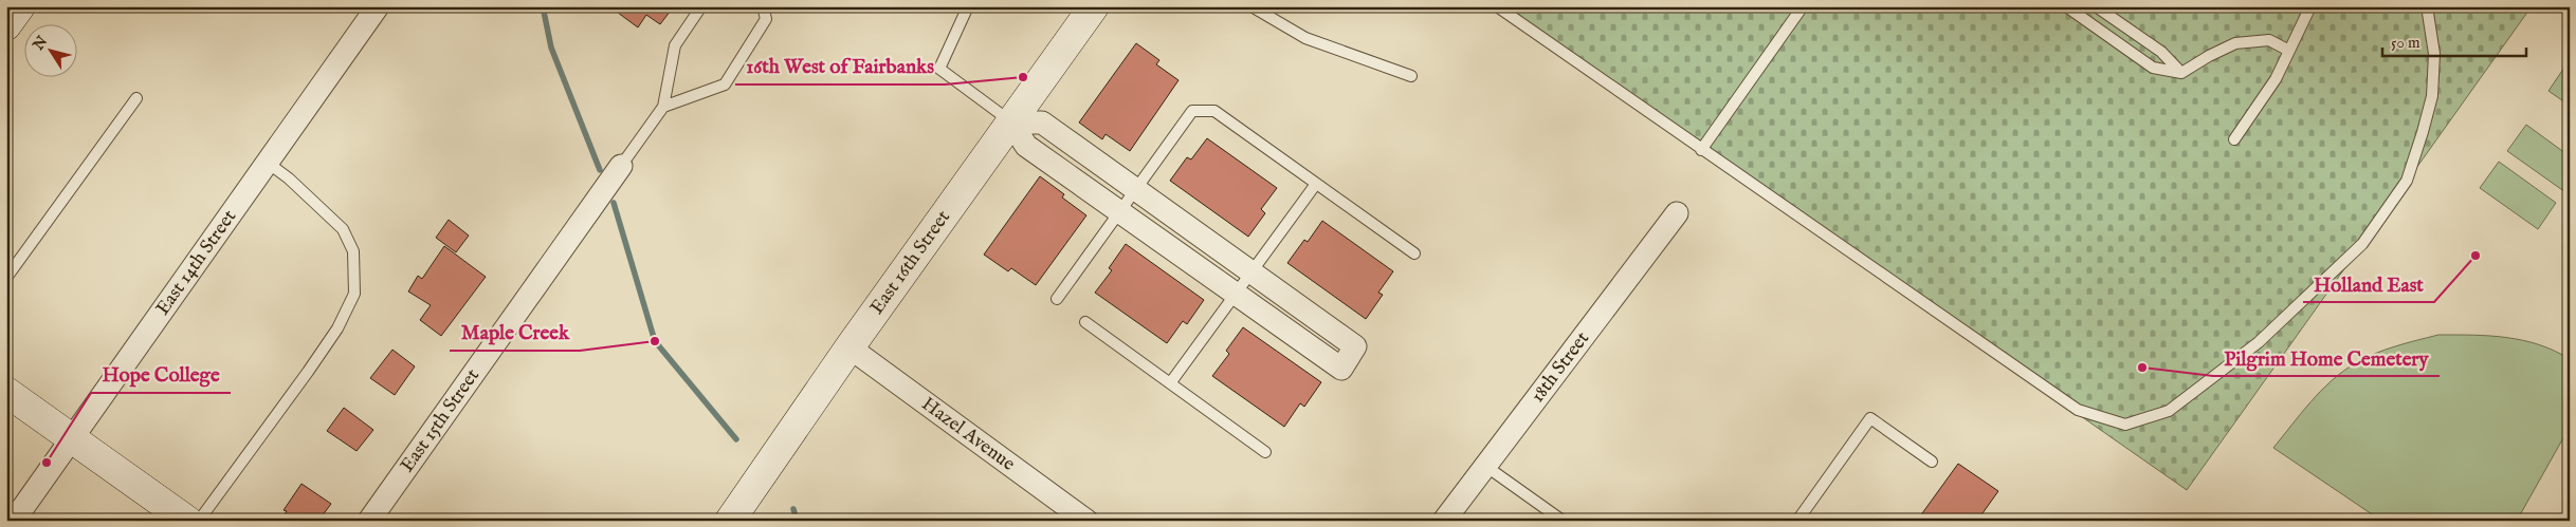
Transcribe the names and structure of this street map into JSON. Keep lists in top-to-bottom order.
{
  "streets": {
    "main road": ["East 16th Street"],
    "street": [
      "East 14th Street",
      "18th Street",
      "East 15th Street",
      "Hazel Avenue"
    ]
  },
  "crossings": [
    ["East 16th Street", "Hazel Avenue"]
  ],
  "places": [
    "16th West of Fairbanks",
    "Holland East",
    "Maple Creek",
    "Pilgrim Home Cemetery",
    "Hope College"
  ],
  "scale_bar": "50 m",
  "north": "top left"
}
